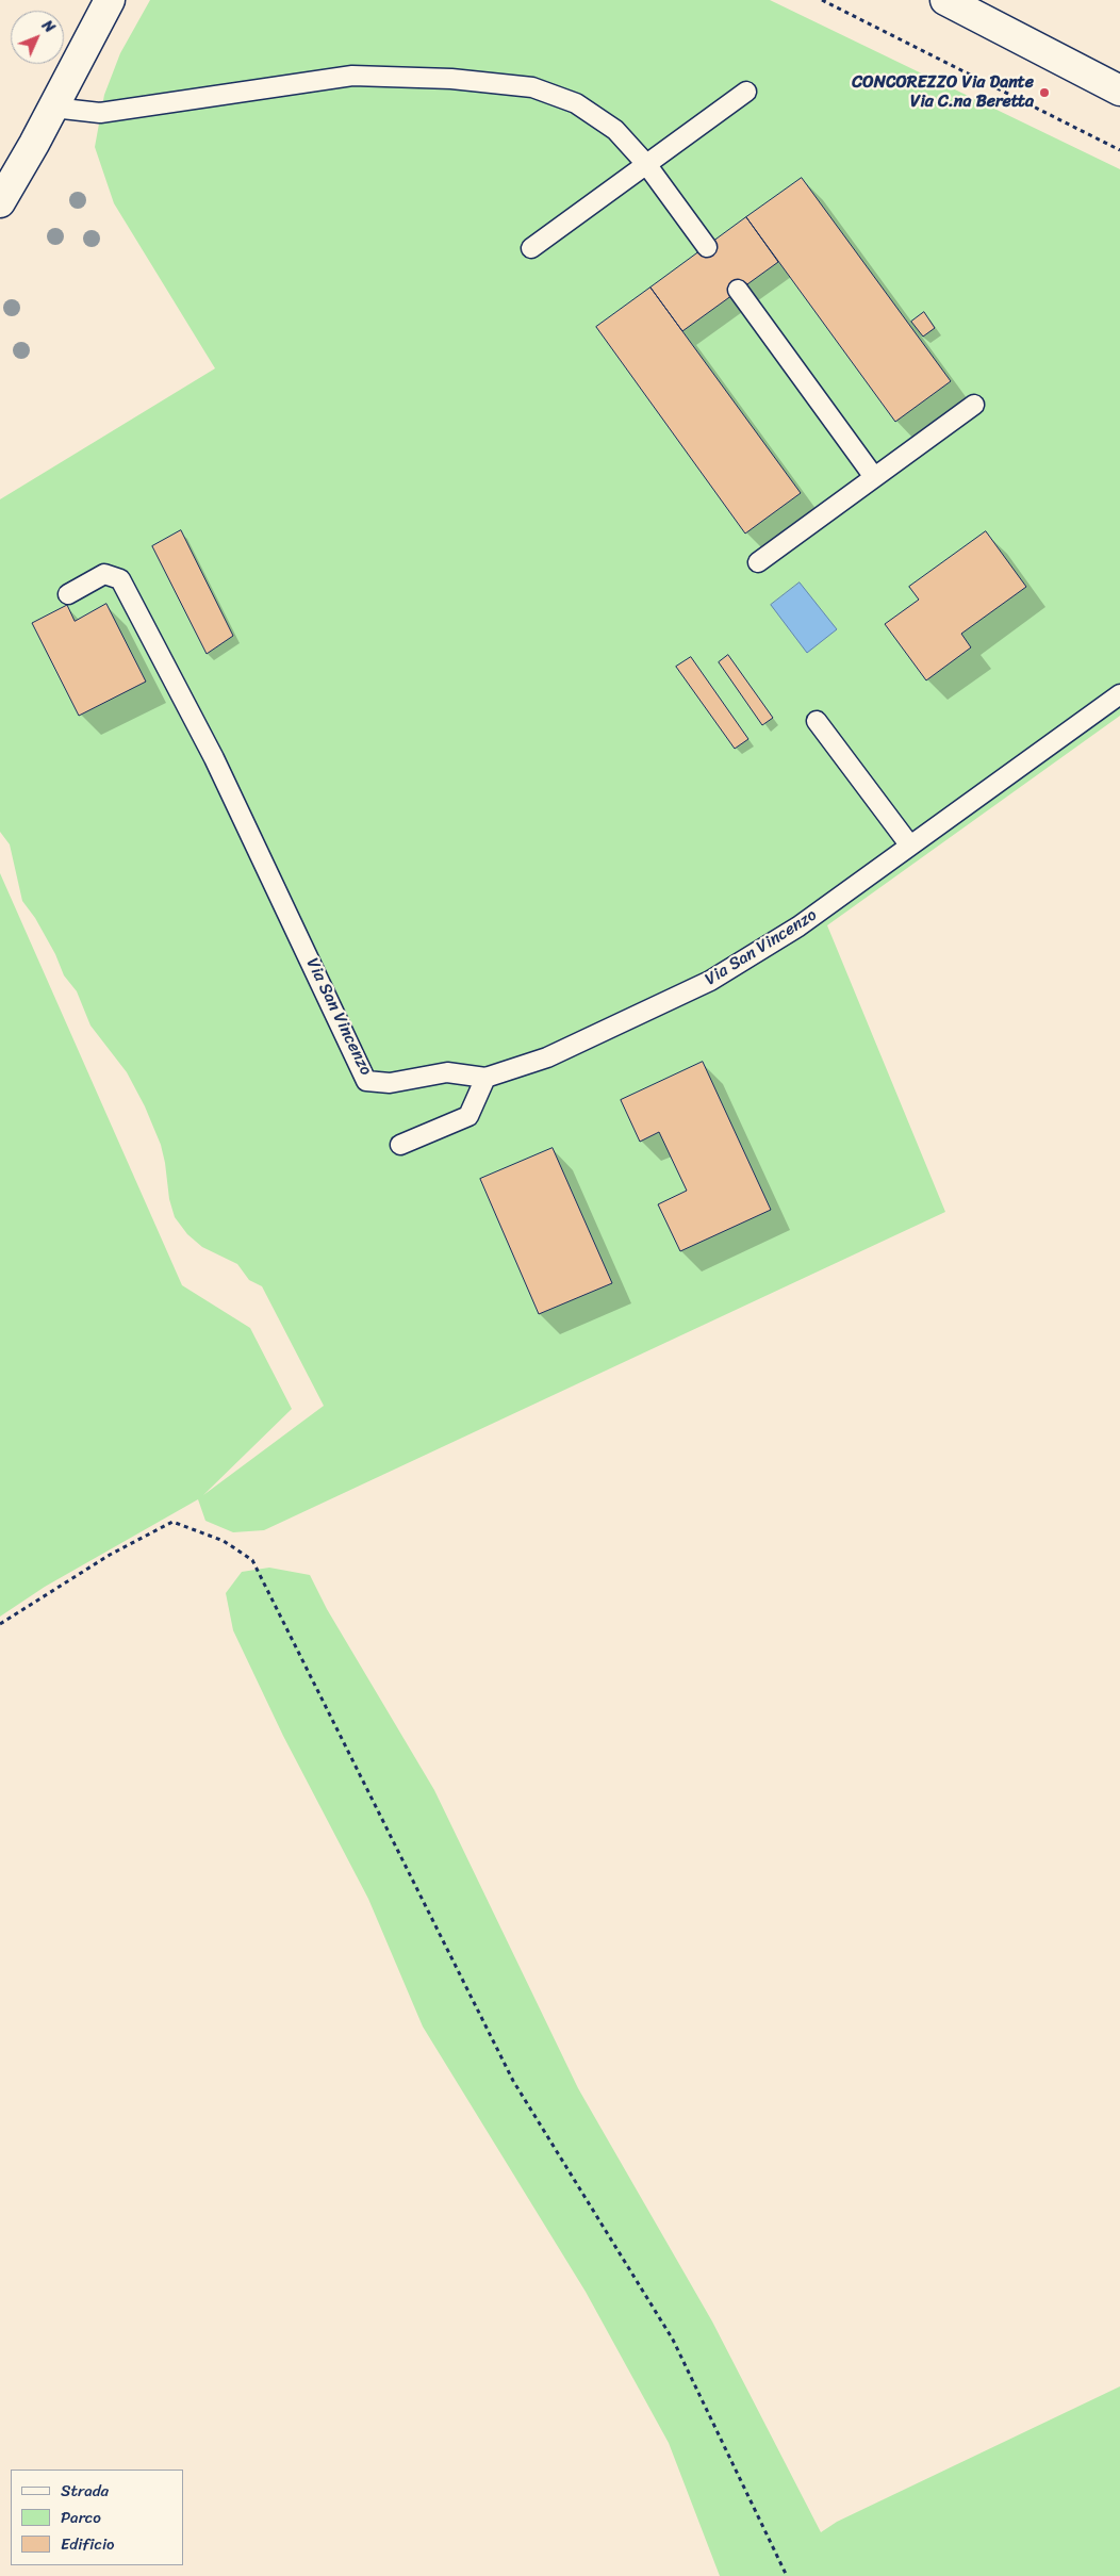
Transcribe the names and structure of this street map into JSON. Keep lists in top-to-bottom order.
{
  "streets": {
    "lane": ["Via San Vincenzo"]
  },
  "places": ["CONCOREZZO Via Dante Via C.na Beretta"],
  "legend": ["Strada", "Parco", "Edificio"],
  "north": "top right"
}
